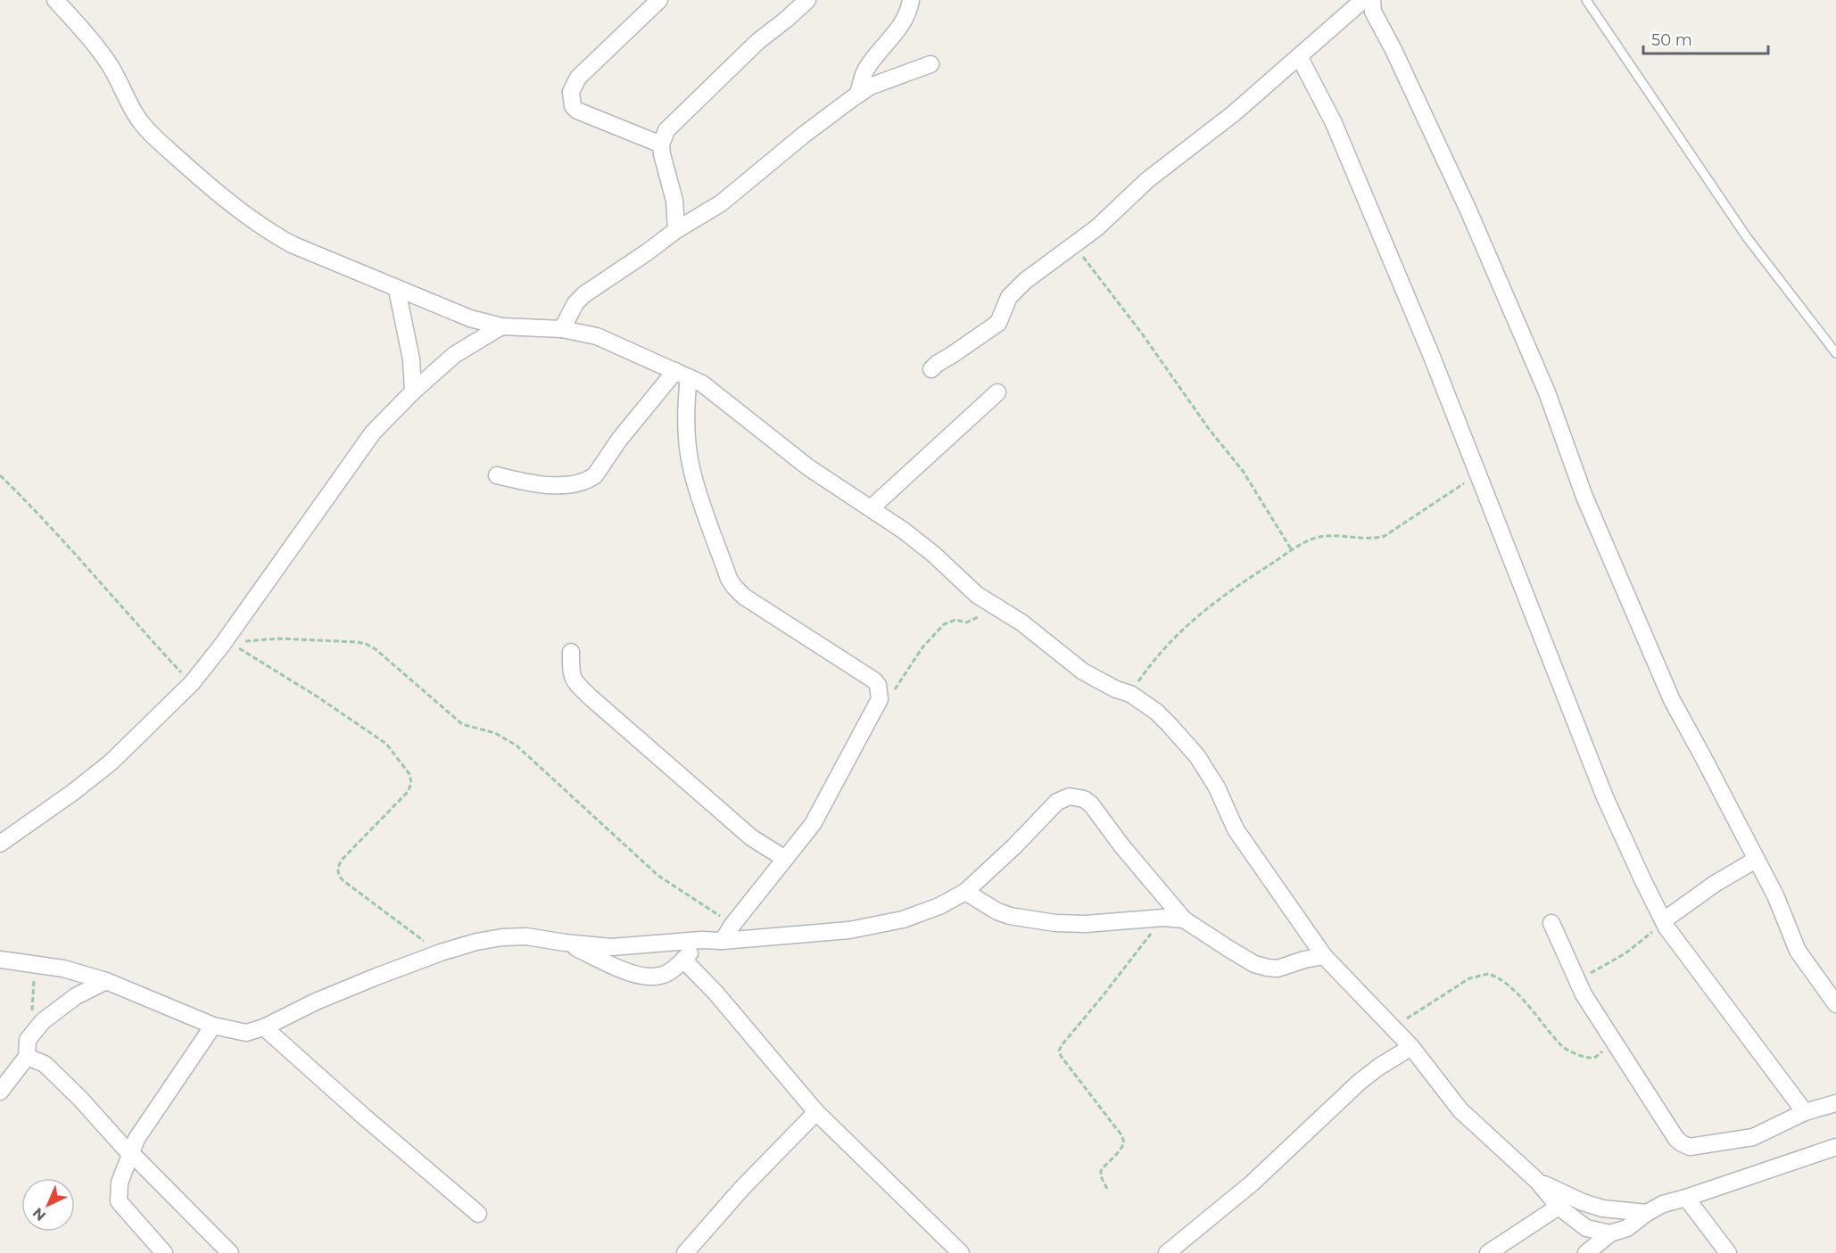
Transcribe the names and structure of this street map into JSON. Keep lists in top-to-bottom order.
{
  "scale_bar": "50 m",
  "north": "bottom left"
}
